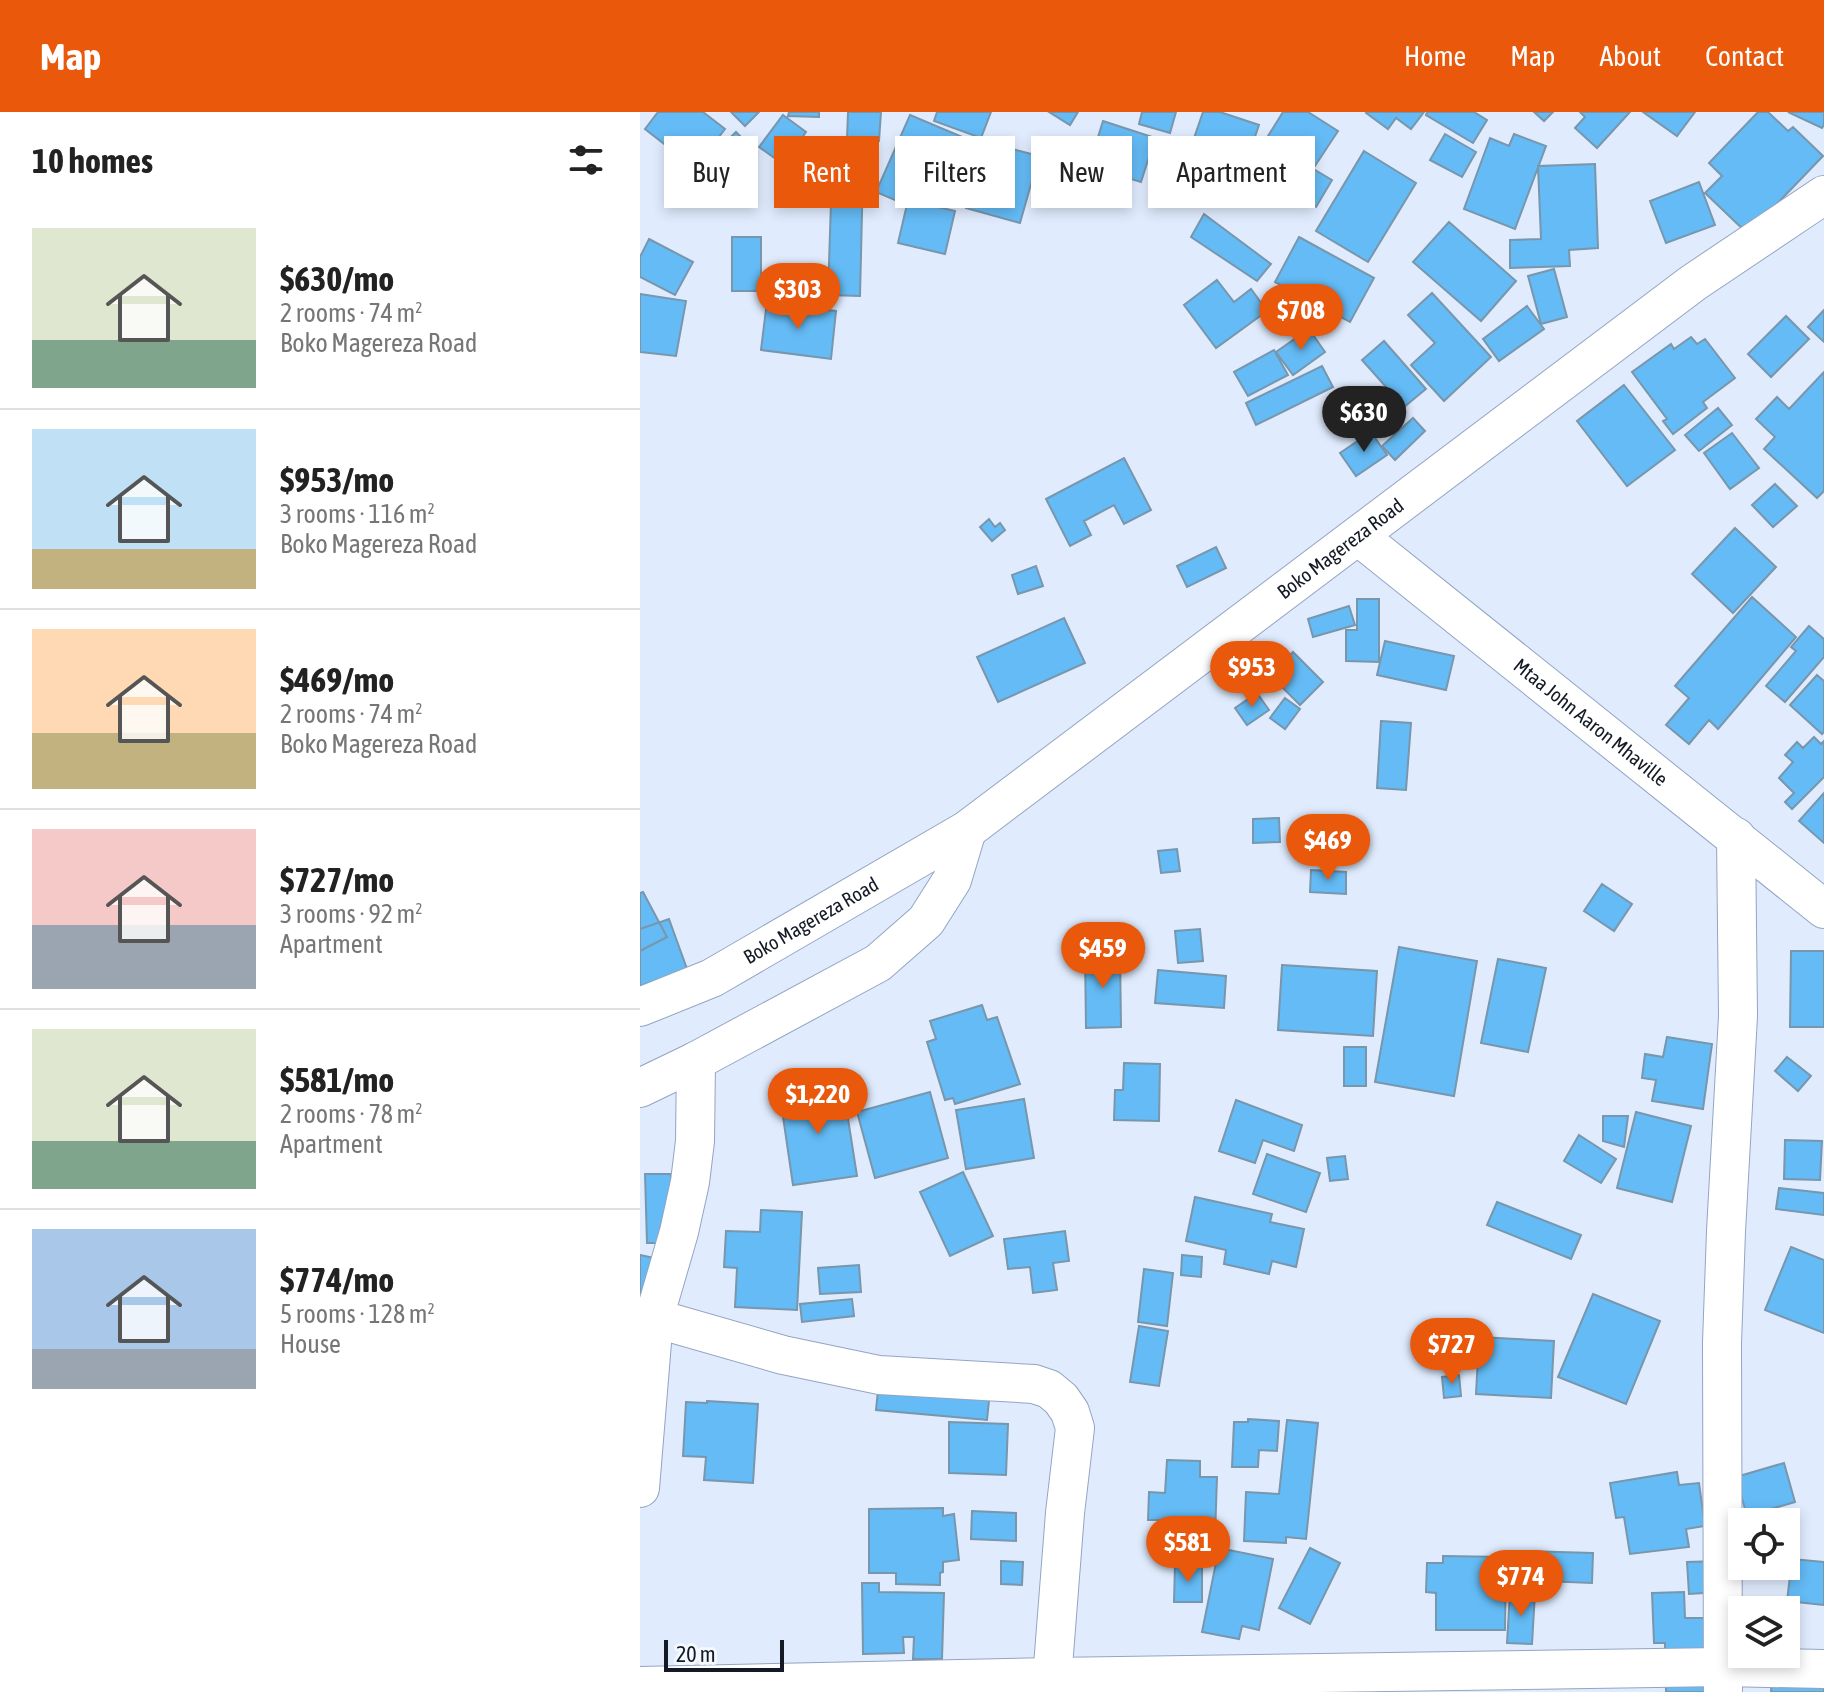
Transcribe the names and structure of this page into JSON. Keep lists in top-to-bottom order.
{
  "streets": {
    "street": ["Boko Magereza Road", "Mtaa John Aaron Mhaville"]
  },
  "crossings": [
    ["Boko Magereza Road", "Mtaa John Aaron Mhaville"]
  ],
  "scale_bar": "20 m",
  "page": {
    "header": "Map",
    "nav": [
      "Home",
      "Map",
      "About",
      "Contact"
    ],
    "heading": "10 homes",
    "chip": [
      "Buy",
      "Rent",
      "Filters",
      "New",
      "Apartment"
    ],
    "list": [
      {
        "name": "$630/mo",
        "note": "2 rooms · 74 m² · Boko Magereza Road"
      },
      {
        "name": "$953/mo",
        "note": "3 rooms · 116 m² · Boko Magereza Road"
      },
      {
        "name": "$469/mo",
        "note": "2 rooms · 74 m² · Boko Magereza Road"
      },
      {
        "name": "$727/mo",
        "note": "3 rooms · 92 m² · Apartment"
      },
      {
        "name": "$581/mo",
        "note": "2 rooms · 78 m² · Apartment"
      },
      {
        "name": "$774/mo",
        "note": "5 rooms · 128 m² · House"
      }
    ],
    "price": [
      "$303",
      "$708",
      "$630",
      "$953",
      "$469",
      "$459",
      "$1,220",
      "$727",
      "$581",
      "$774"
    ],
    "scale": "20 m"
  }
}
